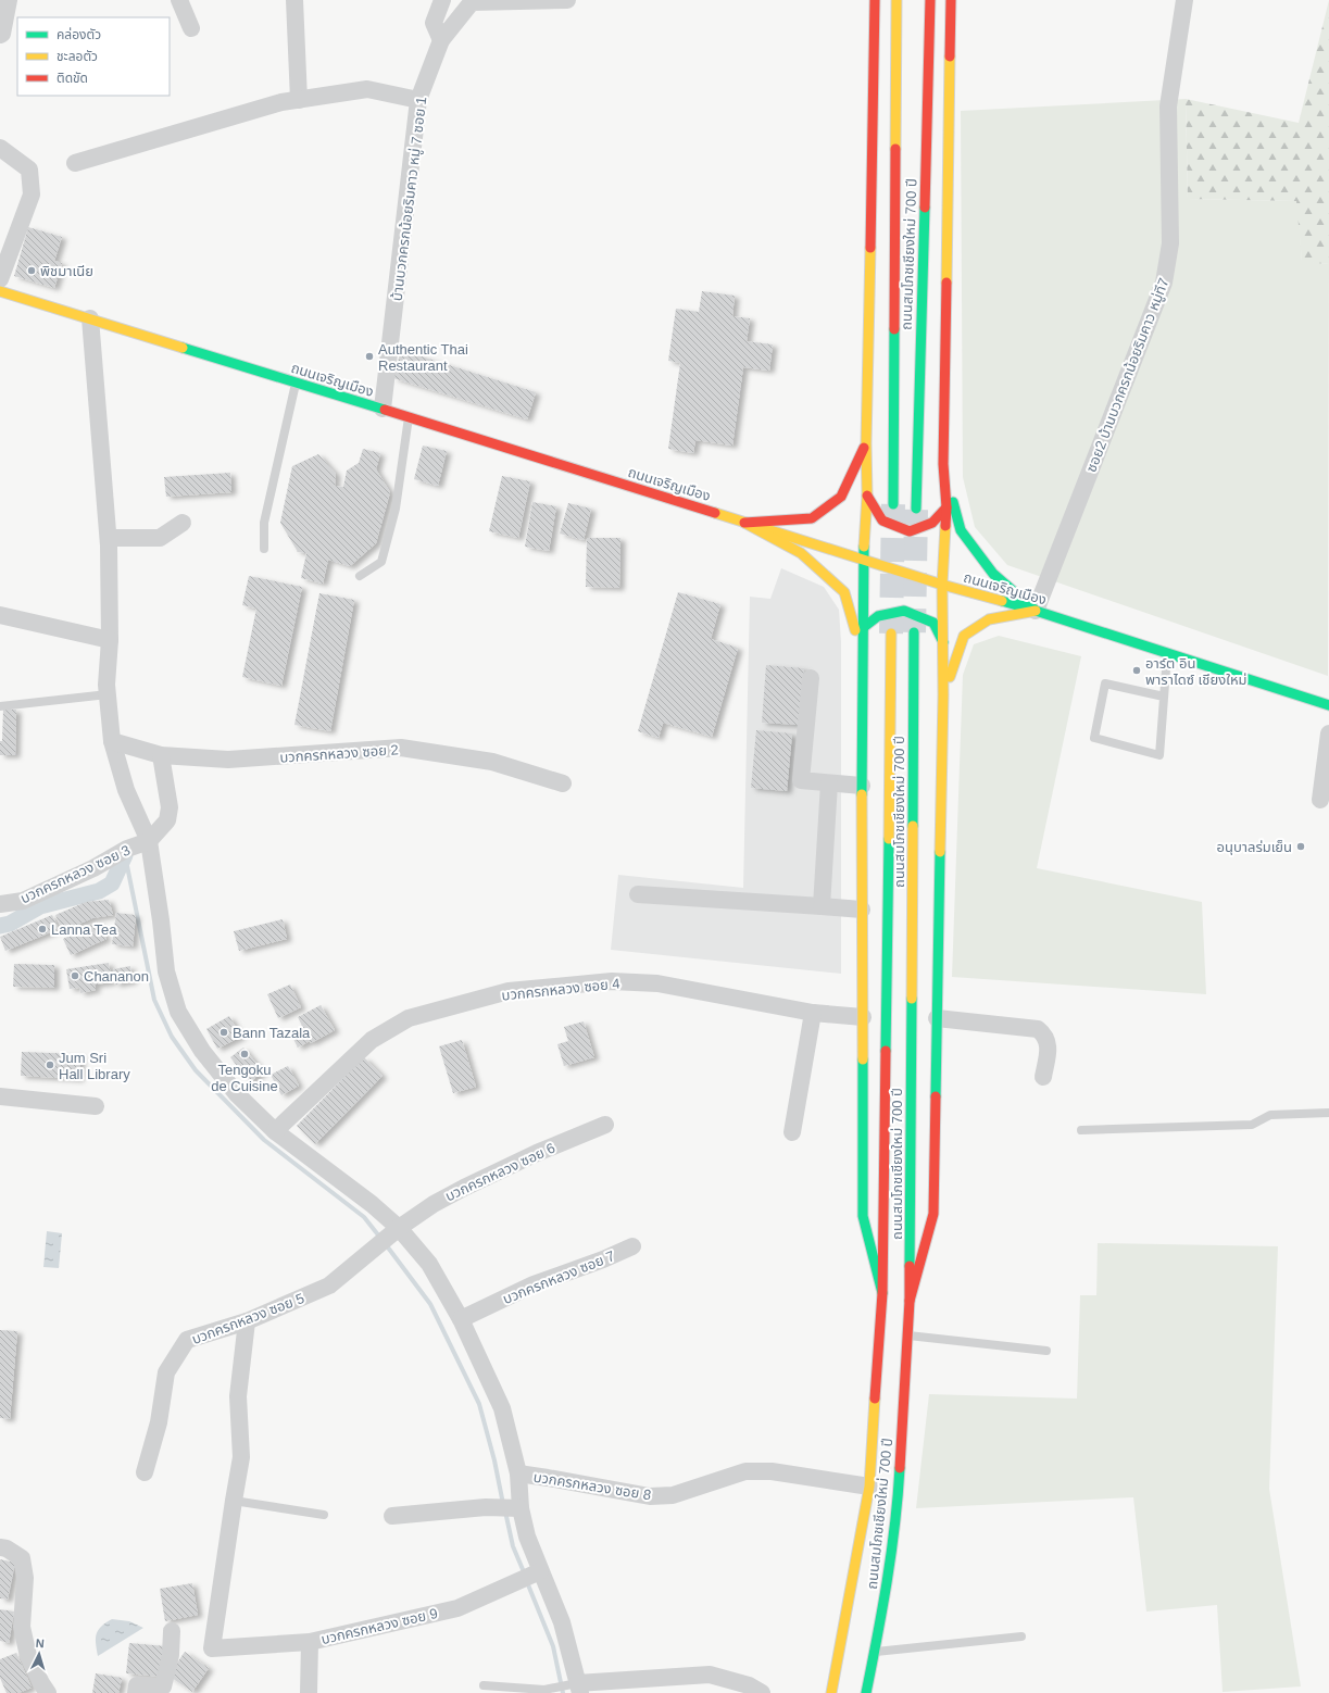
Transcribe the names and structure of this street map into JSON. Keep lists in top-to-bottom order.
{
  "streets": {
    "main road": ["ถนนสมโภชเชียงใหม่ 700 ปี", "ถนนเจริญเมือง"],
    "street": [
      "บ้านบวกครกน้อยริมคาว หมู่ 7 ซอย 1",
      "ซอย2 บ้านบวกครกน้อยริมคาว หมู่ที7",
      "บวกครกหลวง ซอย 2",
      "บวกครกหลวง ซอย 3",
      "บวกครกหลวง ซอย 4",
      "บวกครกหลวง ซอย 6",
      "บวกครกหลวง ซอย 7",
      "บวกครกหลวง ซอย 5",
      "บวกครกหลวง ซอย 8",
      "บวกครกหลวง ซอย 9"
    ]
  },
  "crossings": [
    ["บ้านบวกครกน้อยริมคาว หมู่ 7 ซอย 1", "ถนนเจริญเมือง"],
    ["ถนนสมโภชเชียงใหม่ 700 ปี", "บวกครกหลวง ซอย 8"],
    ["ซอย2 บ้านบวกครกน้อยริมคาว หมู่ที7", "ถนนเจริญเมือง"],
    ["บวกครกหลวง ซอย 6", "บวกครกหลวง ซอย 5"]
  ],
  "places": [
    "พิชมาเนีย",
    "Authentic Thai Restaurant",
    "อาร์ต อิน พาราไดซ์ เชียงใหม่",
    "อนุบาลร่มเย็น",
    "Lanna Tea",
    "Chananon",
    "Bann Tazala",
    "Tengoku de Cuisine",
    "Jum Sri Hall Library"
  ],
  "legend": ["คล่องตัว", "ชะลอตัว", "ติดขัด"],
  "north": "top"
}
